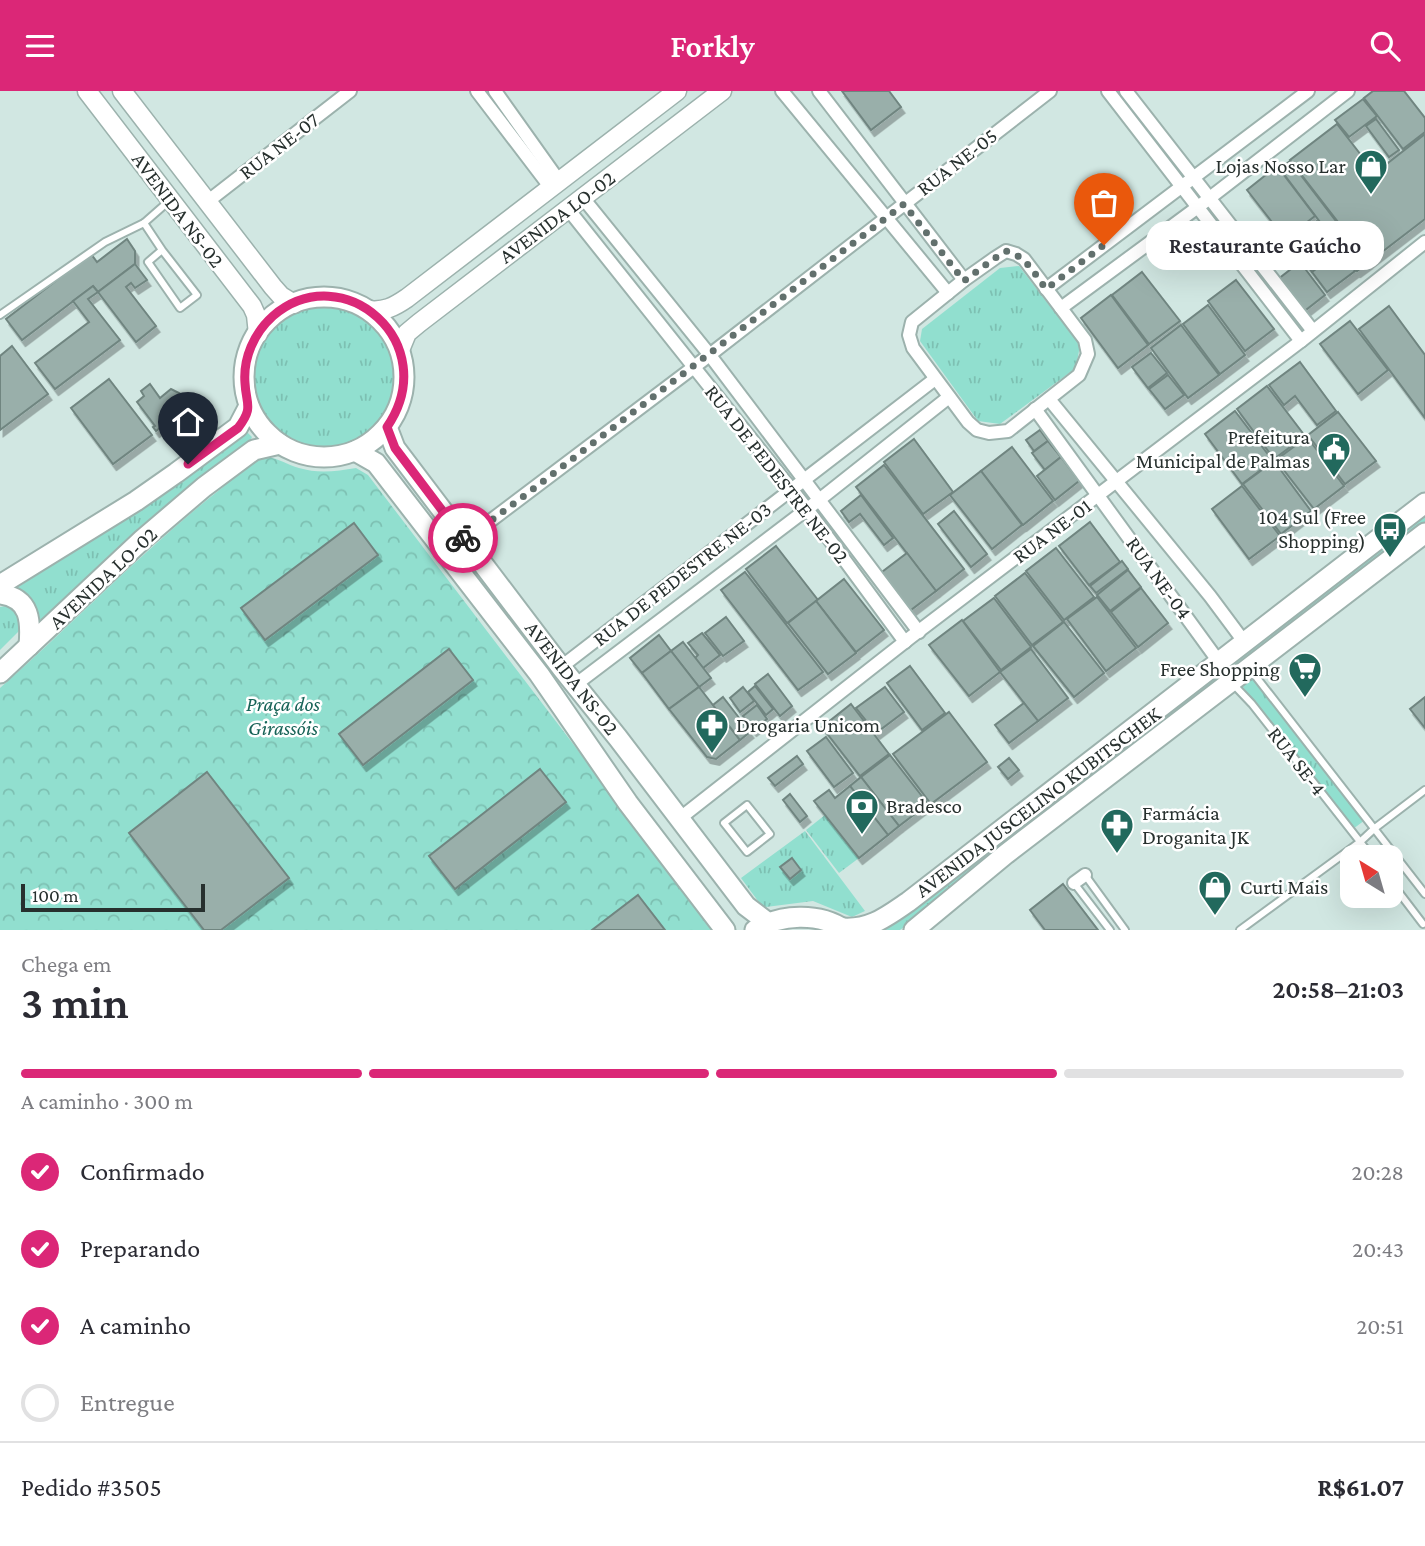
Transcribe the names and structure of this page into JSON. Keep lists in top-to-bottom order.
{
  "streets": {
    "main road": ["AVENIDA NS-02", "AVENIDA LO-02", "AVENIDA JUSCELINO KUBITSCHEK"],
    "street": [
      "RUA NE-07",
      "RUA NE-05",
      "RUA DE PEDESTRE NE-02",
      "RUA NE-01",
      "RUA DE PEDESTRE NE-03",
      "RUA NE-04"
    ],
    "lane": ["RUA SE-4"]
  },
  "crossings": [
    ["RUA NE-07", "AVENIDA NS-02"],
    ["RUA NE-05", "AVENIDA NS-02"],
    ["RUA NE-05", "RUA DE PEDESTRE NE-02"],
    ["AVENIDA NS-02", "AVENIDA LO-02"],
    ["AVENIDA NS-02", "RUA NE-01"],
    ["AVENIDA NS-02", "RUA DE PEDESTRE NE-03"],
    ["AVENIDA LO-02", "RUA DE PEDESTRE NE-02"],
    ["RUA DE PEDESTRE NE-02", "RUA NE-01"],
    ["RUA DE PEDESTRE NE-02", "RUA DE PEDESTRE NE-03"],
    ["RUA NE-01", "RUA NE-04"],
    ["RUA DE PEDESTRE NE-03", "RUA NE-04"],
    ["RUA NE-04", "AVENIDA JUSCELINO KUBITSCHEK"]
  ],
  "parks": ["Praça dos Girassóis"],
  "places": {
    "shop": ["Lojas Nosso Lar", "Curti Mais"],
    "other": ["Restaurante Gaúcho"],
    "public building": ["Prefeitura Municipal de Palmas"],
    "bus stop": ["104 Sul (Free Shopping)"],
    "supermarket": ["Free Shopping"],
    "pharmacy": ["Drogaria Unicom", "Farmácia Droganita JK"],
    "bank": ["Bradesco"]
  },
  "scale_bar": "100 m",
  "north": "top left",
  "page": {
    "header": "Forkly",
    "bubble": "Restaurante Gaúcho",
    "scale": "100 m",
    "heading": ["3 min", "Chega em", "20:58–21:03"],
    "panel": ["Pedido #3505", "R$61.07"],
    "bar": "A caminho · 300 m",
    "list": [
      ["Confirmado", "20:28"],
      ["Preparando", "20:43"],
      ["A caminho", "20:51"],
      "Entregue"
    ]
  }
}
